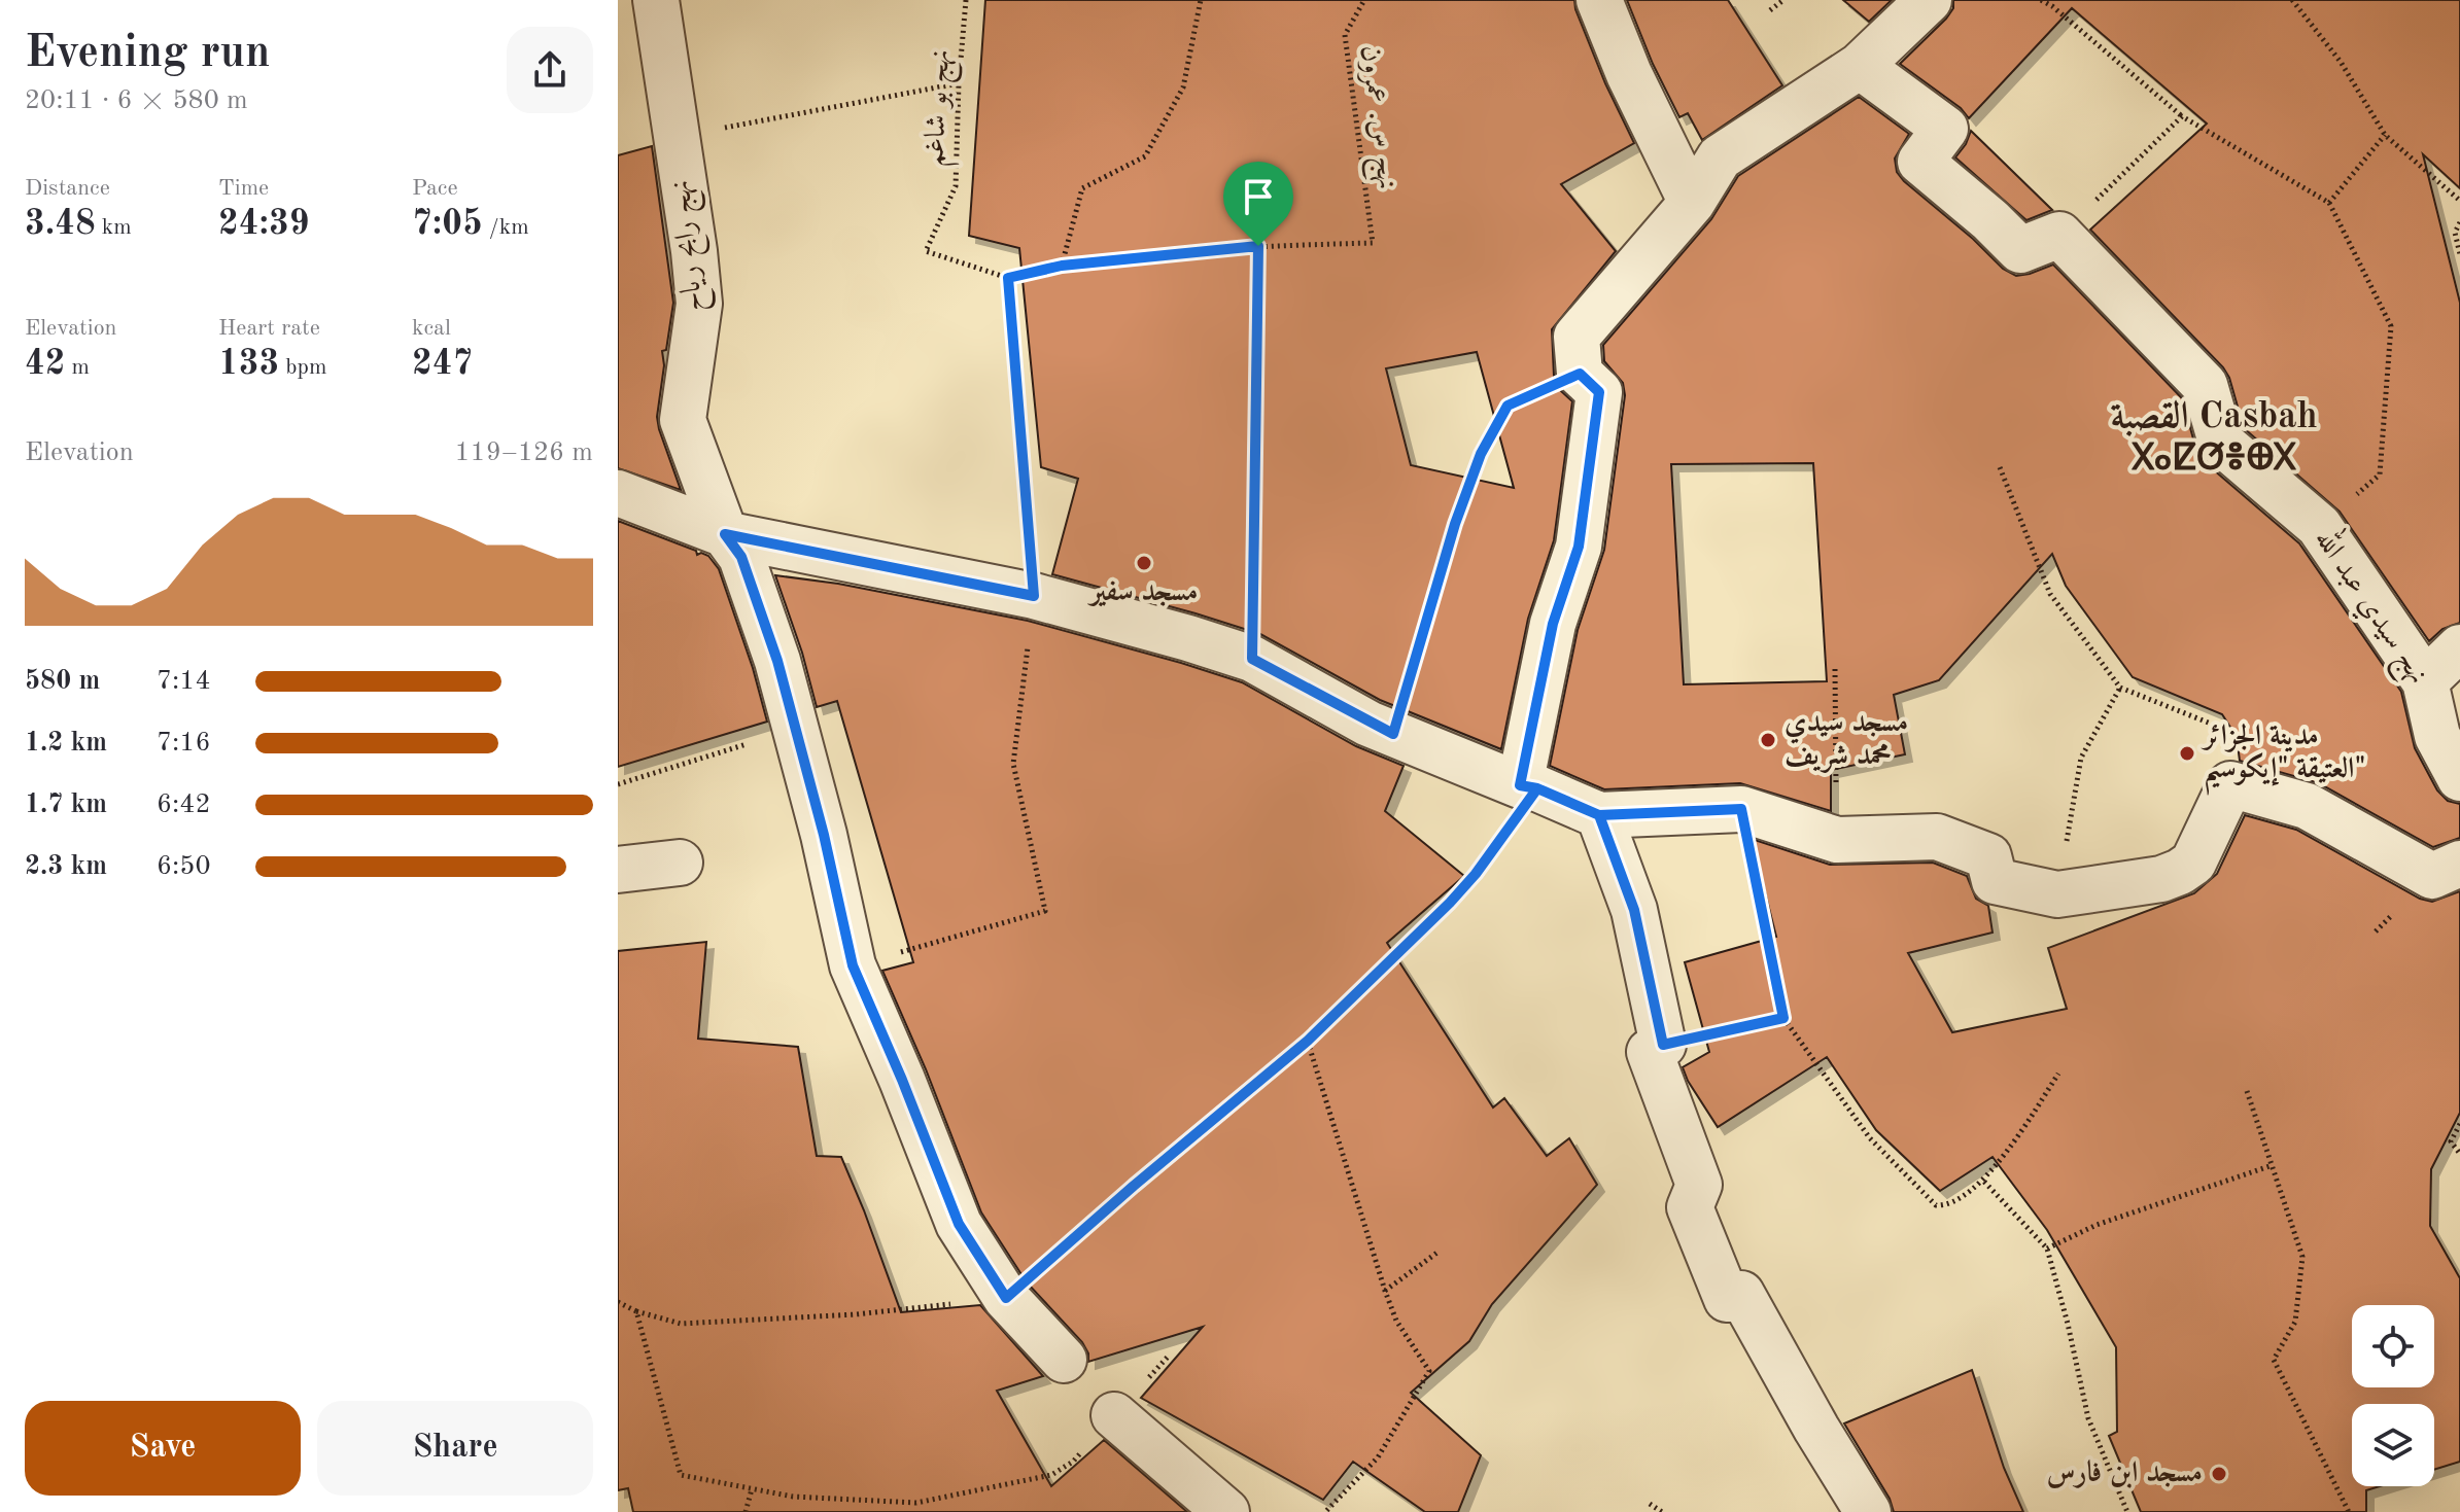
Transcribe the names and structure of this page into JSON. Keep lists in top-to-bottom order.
{
  "streets": {
    "street": ["نهج رابح رياح", "نهج سيدي عبد الله"],
    "path": ["نهج بو شاغم", "نهج س. عمرون"]
  },
  "districts": ["القصبة Casbah ⵝⴰⵇⵚⴻⴲⵝ"],
  "places": [
    "مسجد سفير",
    "مسجد سيدي محمد شريف",
    "مدينة الجزائر العتيقة \"إيكوسيم\"",
    "مسجد ابن فارس"
  ],
  "page": {
    "heading": ["Evening run", "20:11 · 6 × 580 m"],
    "stats": [
      ["Distance", "3.48 km"],
      ["Time", "24:39"],
      ["Pace", "7:05 /km"],
      ["Elevation", "42 m"],
      ["Heart rate", "133 bpm"],
      ["kcal", "247"]
    ],
    "chart": ["Elevation", "119–126 m"],
    "list": [
      {
        "name": "580 m",
        "note": "7:14"
      },
      {
        "name": "1.2 km",
        "note": "7:16"
      },
      {
        "name": "1.7 km",
        "note": "6:42"
      },
      {
        "name": "2.3 km",
        "note": "6:50"
      }
    ],
    "buttons": ["Save", "Share"]
  }
}
